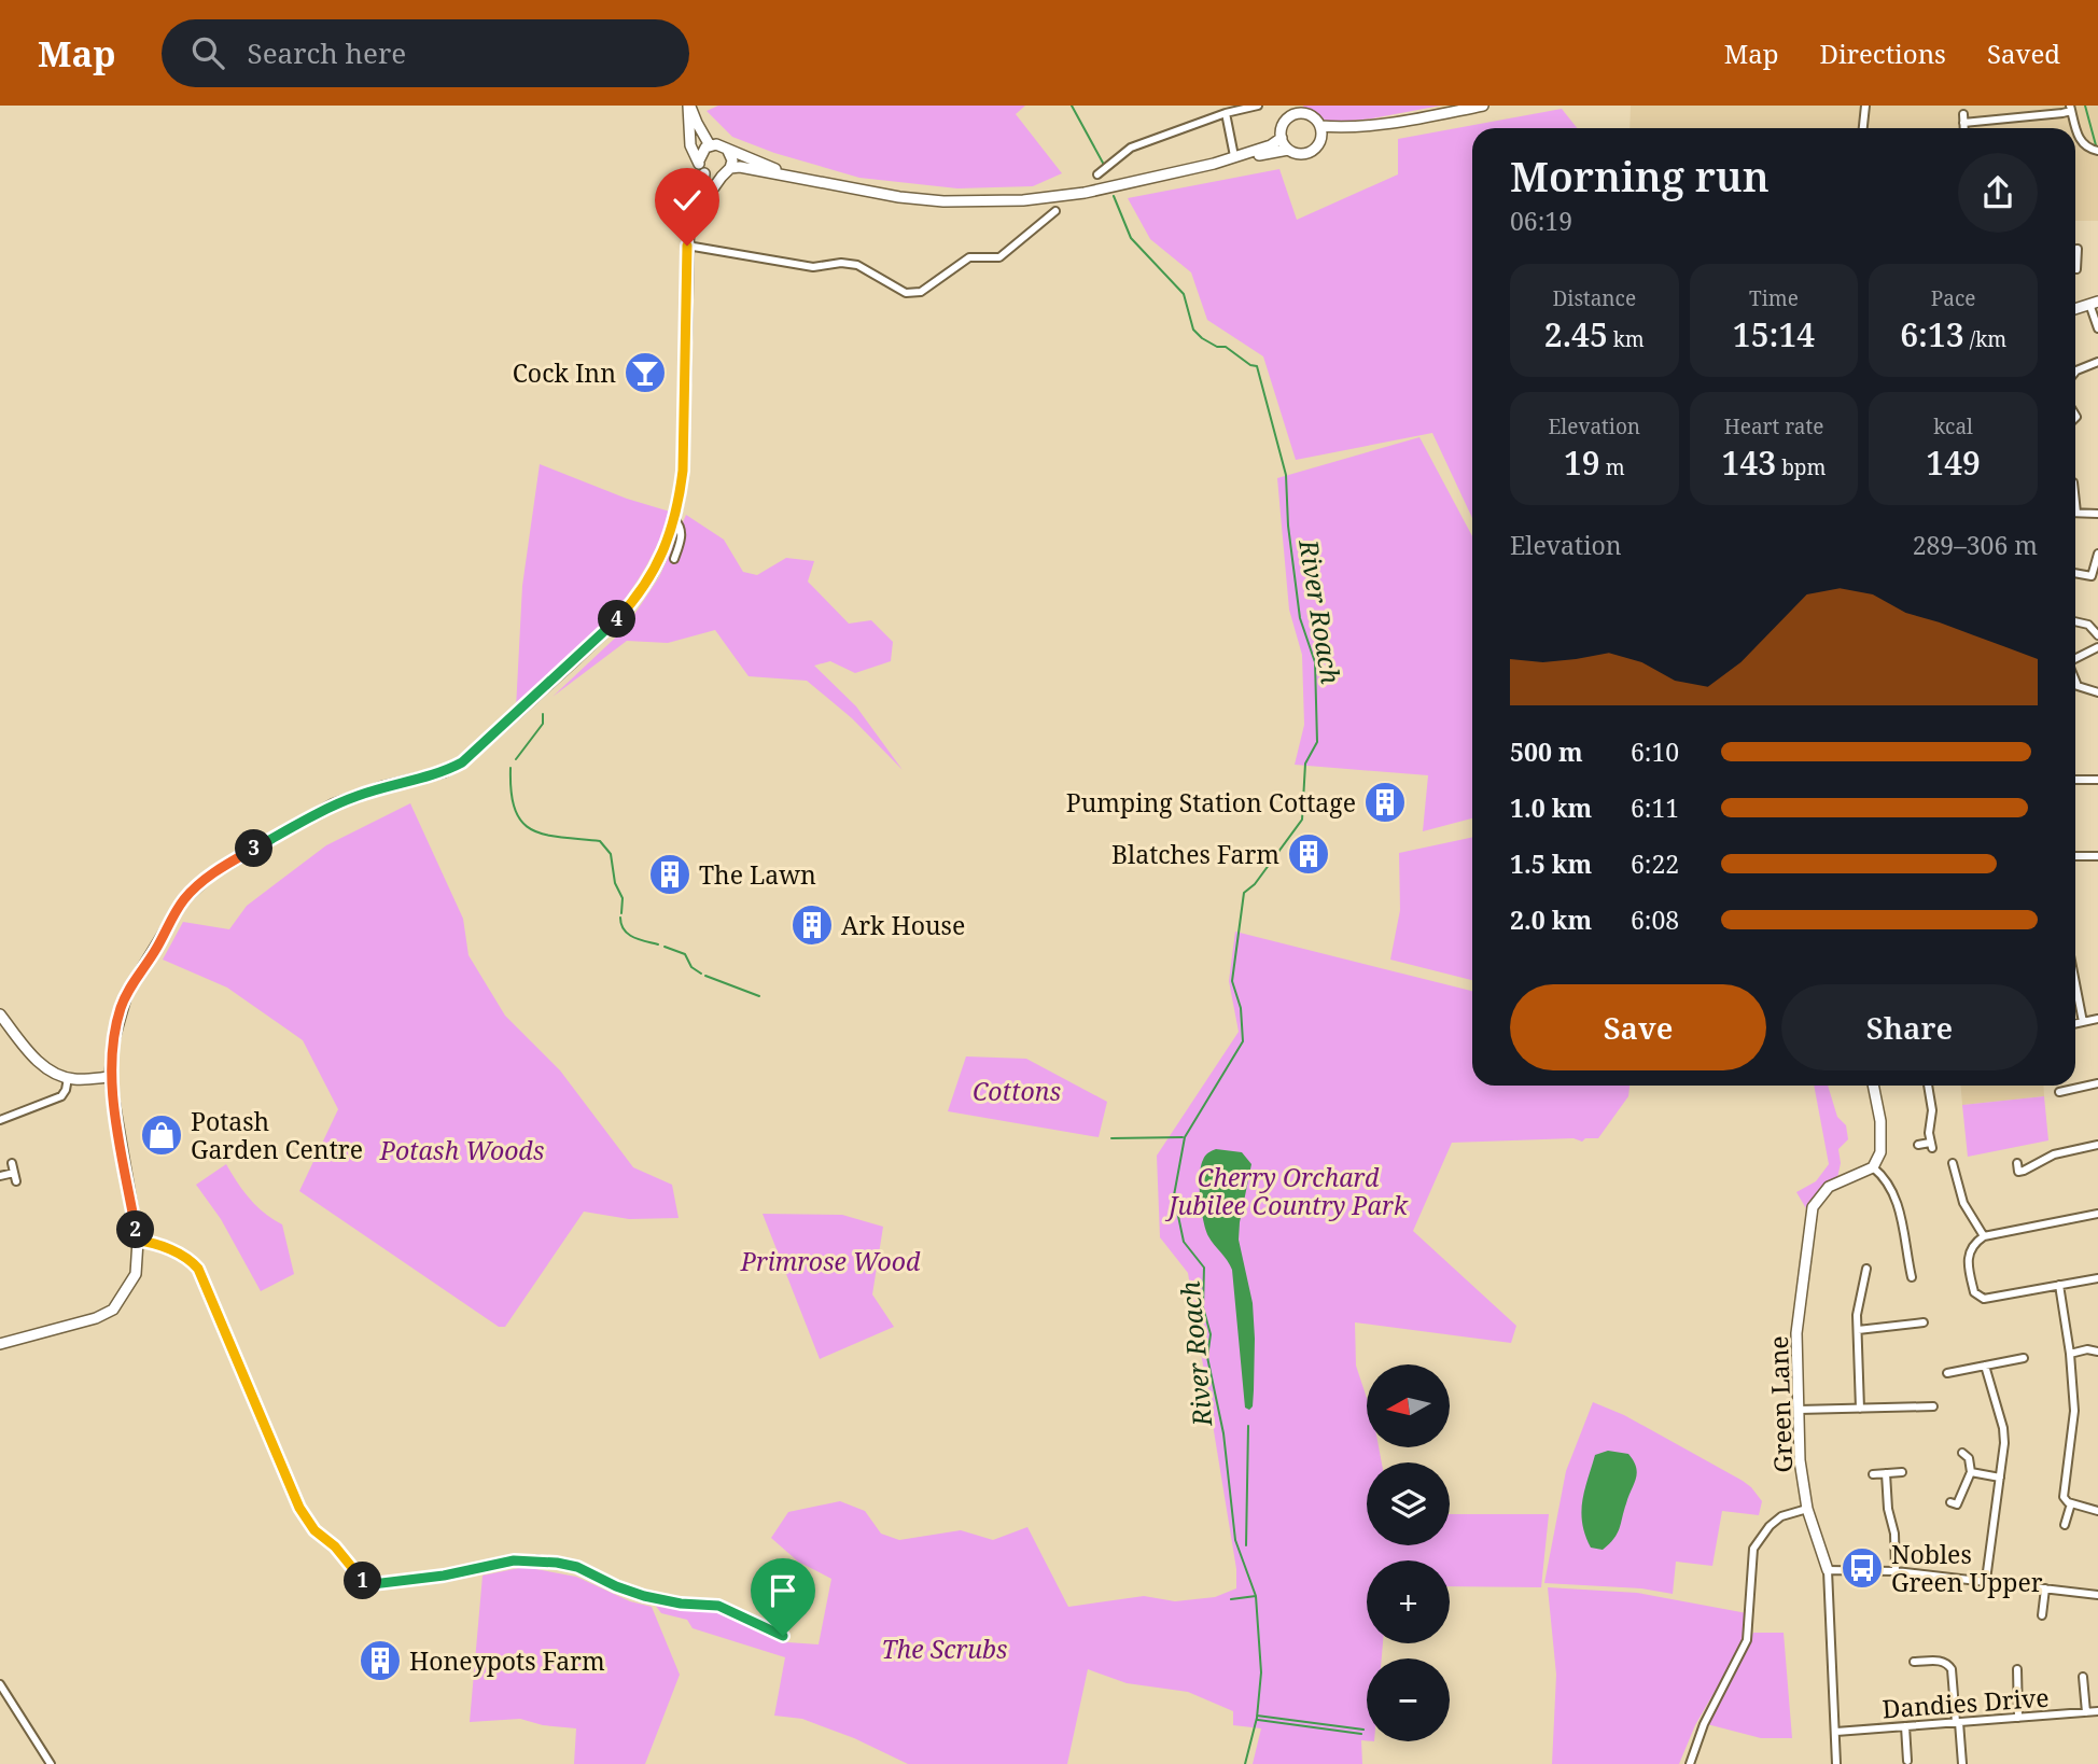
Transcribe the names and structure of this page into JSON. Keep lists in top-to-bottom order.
{
  "streets": {
    "main road": ["Green Lane"],
    "street": ["Dandies Drive"]
  },
  "crossings": [
    ["Green Lane", "Dandies Drive"]
  ],
  "water": ["River Roach"],
  "parks": [
    "Cottons",
    "Potash Woods",
    "Cherry Orchard Jubilee Country Park",
    "Primrose Wood",
    "The Scrubs"
  ],
  "places": {
    "bar": ["Cock Inn"],
    "building": [
      "Pumping Station Cottage",
      "Blatches Farm",
      "The Lawn",
      "Ark House",
      "Honeypots Farm"
    ],
    "shop": ["Potash Garden Centre"],
    "bus stop": ["Nobles Green Upper"]
  },
  "north": "left",
  "page": {
    "header": "Map",
    "search": "Search here",
    "nav": ["Map", "Directions", "Saved"],
    "heading": ["Morning run", "06:19"],
    "stats": [
      ["Distance", "2.45 km"],
      ["Time", "15:14"],
      ["Pace", "6:13 /km"],
      ["Elevation", "19 m"],
      ["Heart rate", "143 bpm"],
      ["kcal", "149"]
    ],
    "chart": ["Elevation", "289–306 m"],
    "pins": [
      "4",
      "3",
      "2",
      "1"
    ],
    "list": [
      {
        "name": "500 m",
        "note": "6:10"
      },
      {
        "name": "1.0 km",
        "note": "6:11"
      },
      {
        "name": "1.5 km",
        "note": "6:22"
      },
      {
        "name": "2.0 km",
        "note": "6:08"
      }
    ],
    "buttons": ["Save", "Share"],
    "map_buttons": ["+", "−"]
  }
}
